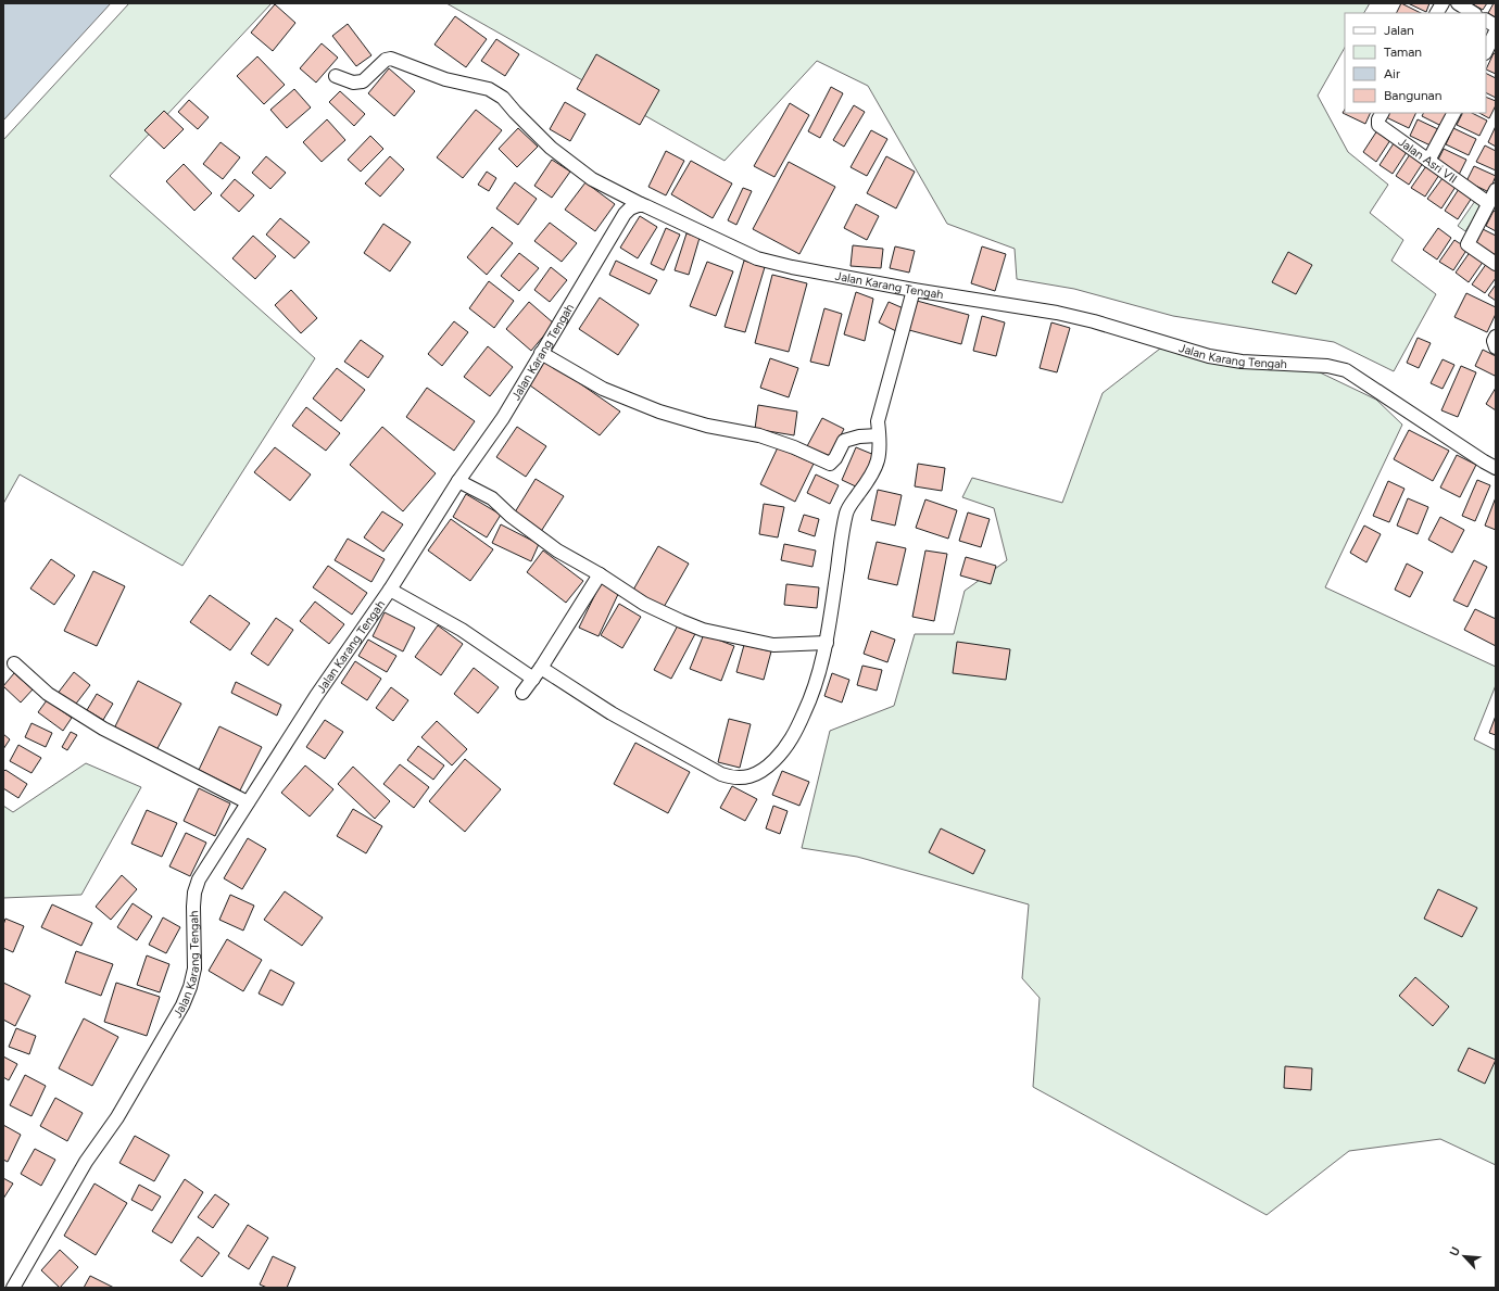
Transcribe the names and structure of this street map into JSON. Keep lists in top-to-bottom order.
{
  "streets": {
    "street": ["Jalan Asri VII", "Jalan Karang Tengah"]
  },
  "legend": [
    "Jalan",
    "Taman",
    "Air",
    "Bangunan"
  ],
  "north": "top left"
}
